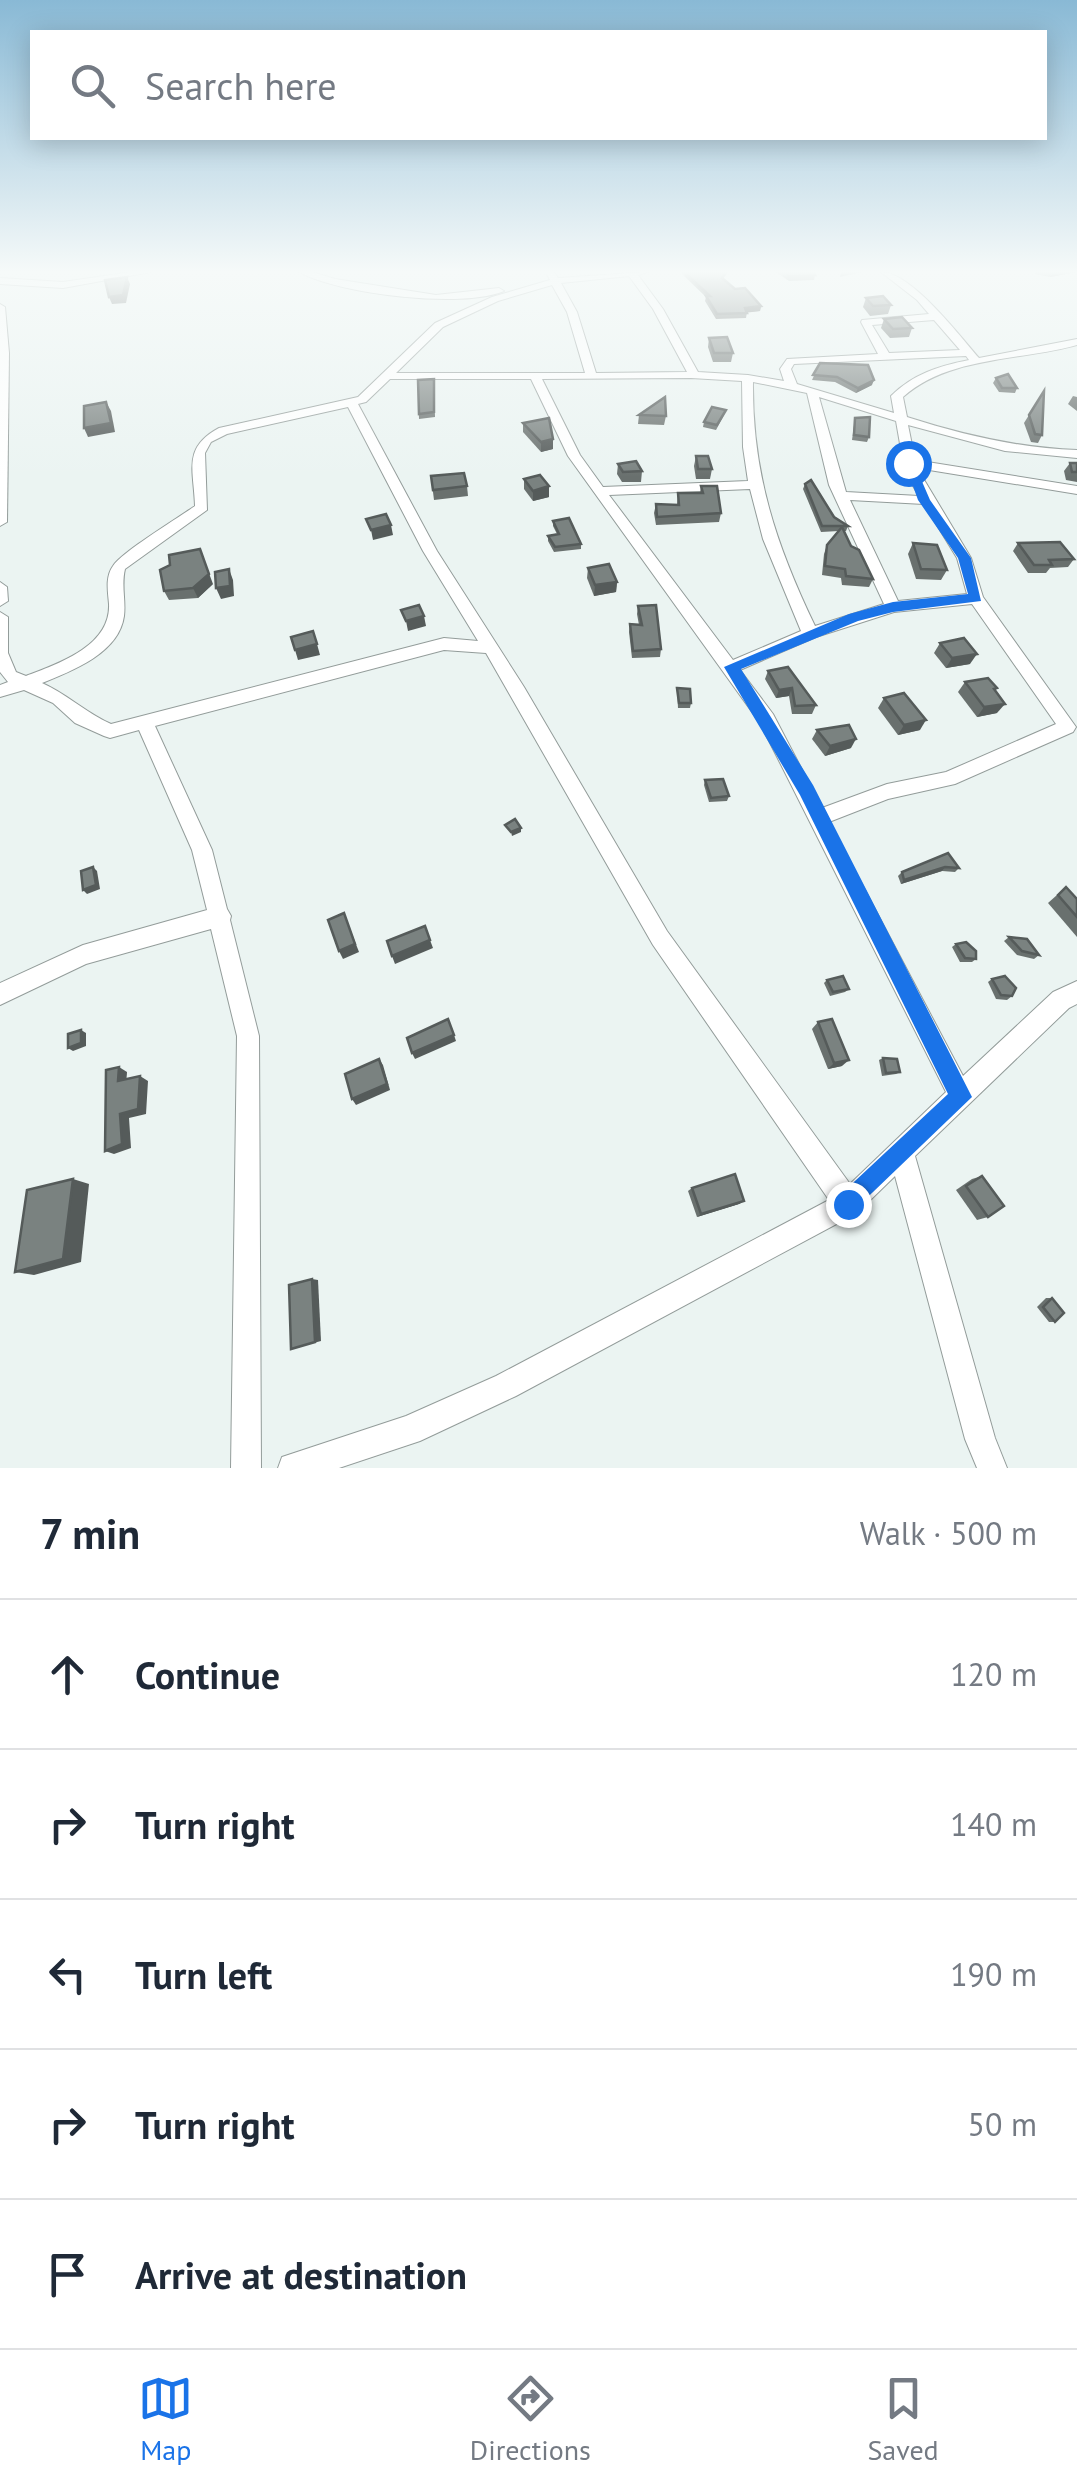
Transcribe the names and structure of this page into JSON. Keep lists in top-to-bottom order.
{
  "page": {
    "search": "Search here",
    "heading": ["7 min", "Walk · 500 m"],
    "list": [
      ["Continue", "120 m"],
      ["Turn right", "140 m"],
      ["Turn left", "190 m"],
      ["Turn right", "50 m"],
      "Arrive at destination"
    ],
    "nav": ["Map", "Directions", "Saved"]
  }
}
